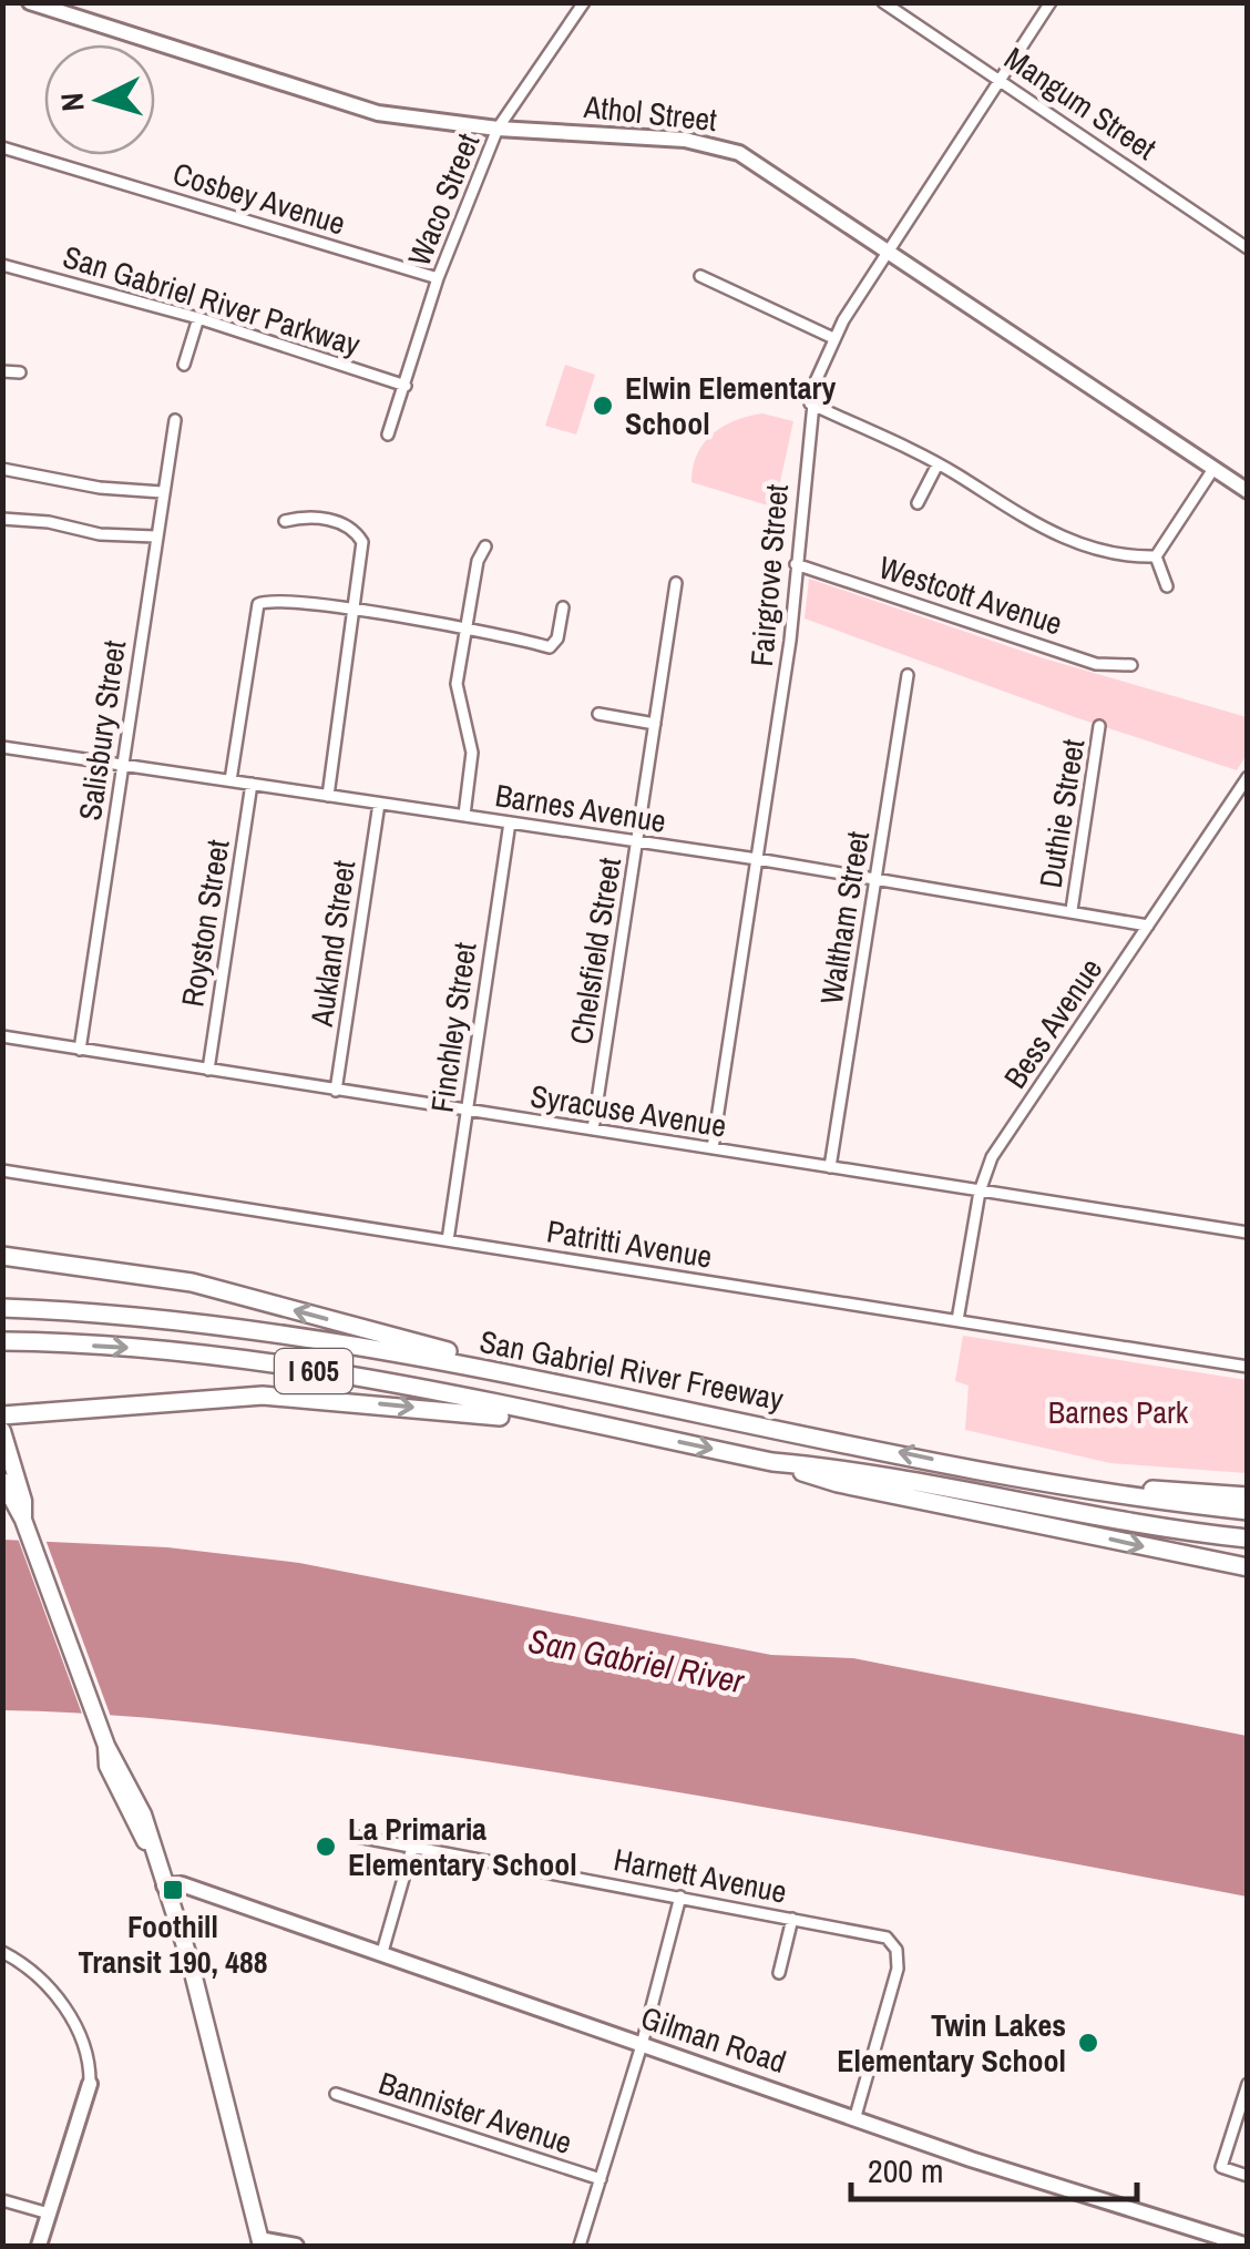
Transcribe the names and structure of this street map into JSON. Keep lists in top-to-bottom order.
{
  "streets": {
    "highway": ["San Gabriel River Freeway", "I 605"],
    "street": [
      "Mangum Street",
      "Athol Street",
      "Cosbey Avenue",
      "Waco Street",
      "San Gabriel River Parkway",
      "Fairgrove Street",
      "Westcott Avenue",
      "Salisbury Street",
      "Barnes Avenue",
      "Duthie Street",
      "Waltham Street",
      "Royston Street",
      "Aukland Street",
      "Chelsfield Street",
      "Bess Avenue",
      "Finchley Street",
      "Syracuse Avenue",
      "Patritti Avenue",
      "Harnett Avenue",
      "Gilman Road",
      "Bannister Avenue"
    ]
  },
  "crossings": [
    ["Mangum Street", "Fairgrove Street"],
    ["Athol Street", "Waco Street"],
    ["Athol Street", "Fairgrove Street"],
    ["Cosbey Avenue", "Waco Street"],
    ["Waco Street", "San Gabriel River Parkway"],
    ["Fairgrove Street", "Westcott Avenue"],
    ["Fairgrove Street", "Barnes Avenue"],
    ["Fairgrove Street", "Syracuse Avenue"],
    ["Salisbury Street", "Barnes Avenue"],
    ["Salisbury Street", "Syracuse Avenue"],
    ["Barnes Avenue", "Duthie Street"],
    ["Barnes Avenue", "Waltham Street"],
    ["Barnes Avenue", "Royston Street"],
    ["Barnes Avenue", "Aukland Street"],
    ["Barnes Avenue", "Chelsfield Street"],
    ["Barnes Avenue", "Bess Avenue"],
    ["Barnes Avenue", "Finchley Street"],
    ["Waltham Street", "Syracuse Avenue"],
    ["Royston Street", "Syracuse Avenue"],
    ["Aukland Street", "Syracuse Avenue"],
    ["Chelsfield Street", "Syracuse Avenue"],
    ["Bess Avenue", "Syracuse Avenue"],
    ["Bess Avenue", "Patritti Avenue"],
    ["Finchley Street", "Syracuse Avenue"],
    ["Finchley Street", "Patritti Avenue"],
    ["Harnett Avenue", "Gilman Road"]
  ],
  "water": ["San Gabriel River"],
  "parks": ["Barnes Park"],
  "places": {
    "other": ["Elwin Elementary School", "La Primaria Elementary School", "Twin Lakes Elementary School"],
    "transit": ["Foothill Transit 190, 488"]
  },
  "scale_bar": "200 m",
  "north": "left"
}
